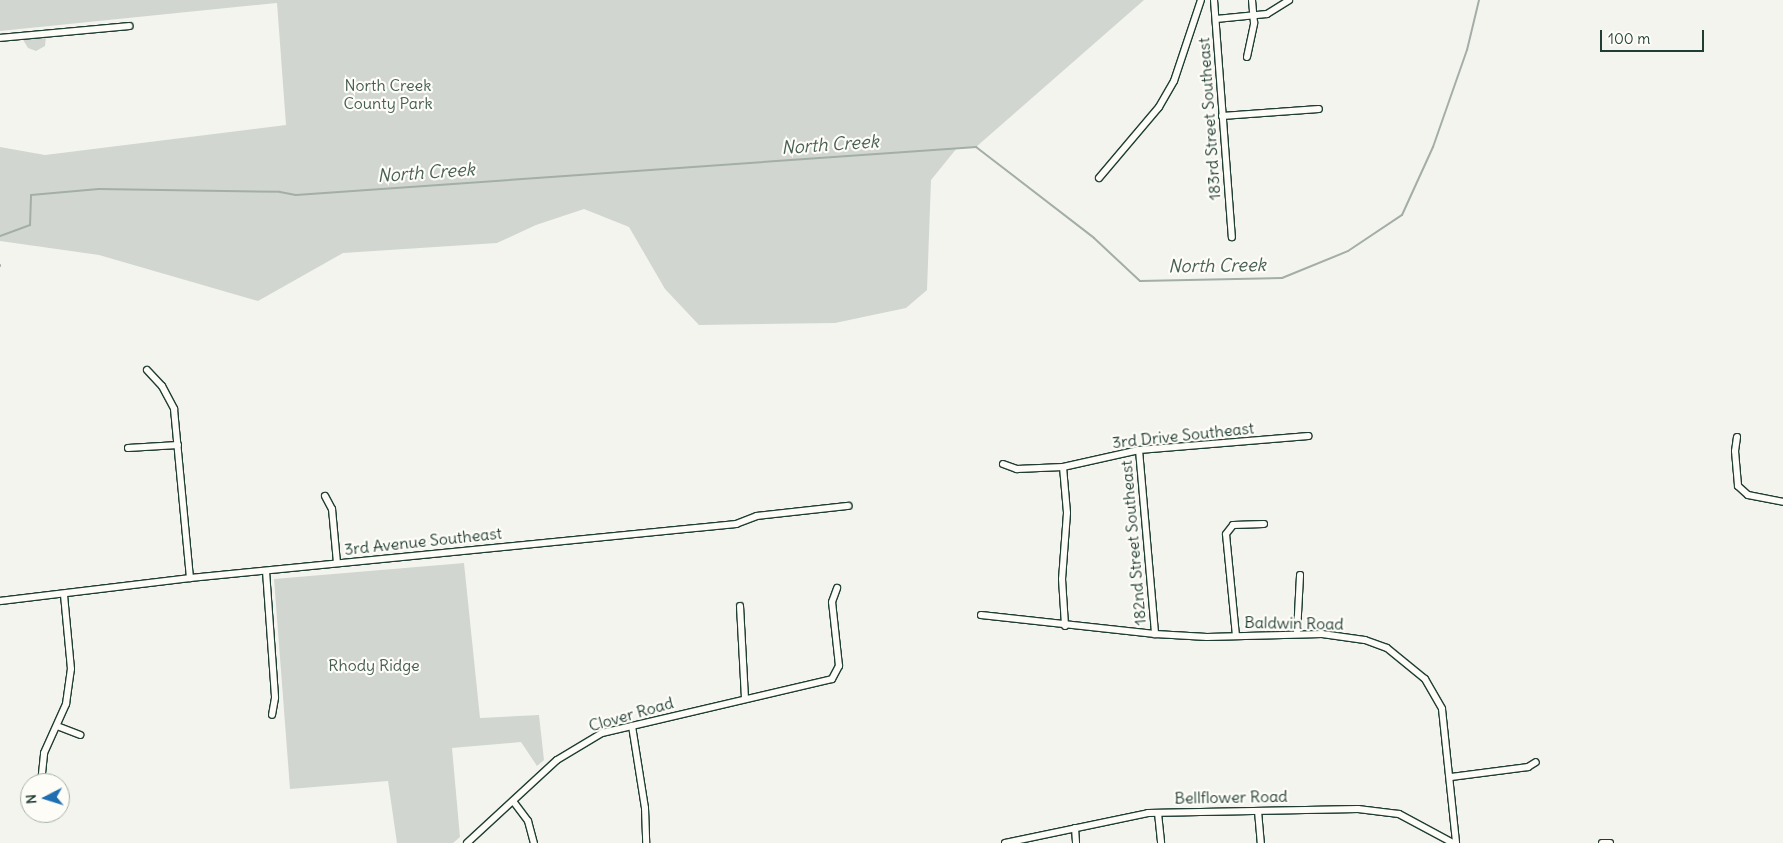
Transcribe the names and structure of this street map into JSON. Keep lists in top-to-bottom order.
{
  "streets": {
    "street": [
      "183rd Street Southeast",
      "3rd Drive Southeast",
      "3rd Avenue Southeast",
      "182nd Street Southeast",
      "Baldwin Road",
      "Clover Road",
      "Bellflower Road"
    ]
  },
  "crossings": [
    ["3rd Drive Southeast", "182nd Street Southeast"],
    ["182nd Street Southeast", "Baldwin Road"],
    ["Baldwin Road", "Bellflower Road"]
  ],
  "water": ["North Creek"],
  "parks": ["North Creek County Park", "Rhody Ridge"],
  "scale_bar": "100 m",
  "north": "left"
}
